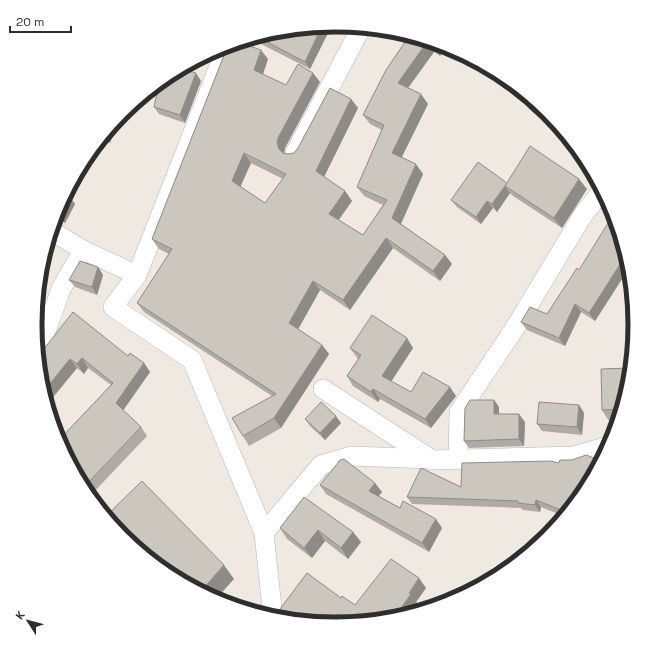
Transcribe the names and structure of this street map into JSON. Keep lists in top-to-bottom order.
{
  "scale_bar": "20 m",
  "north": "top left"
}
